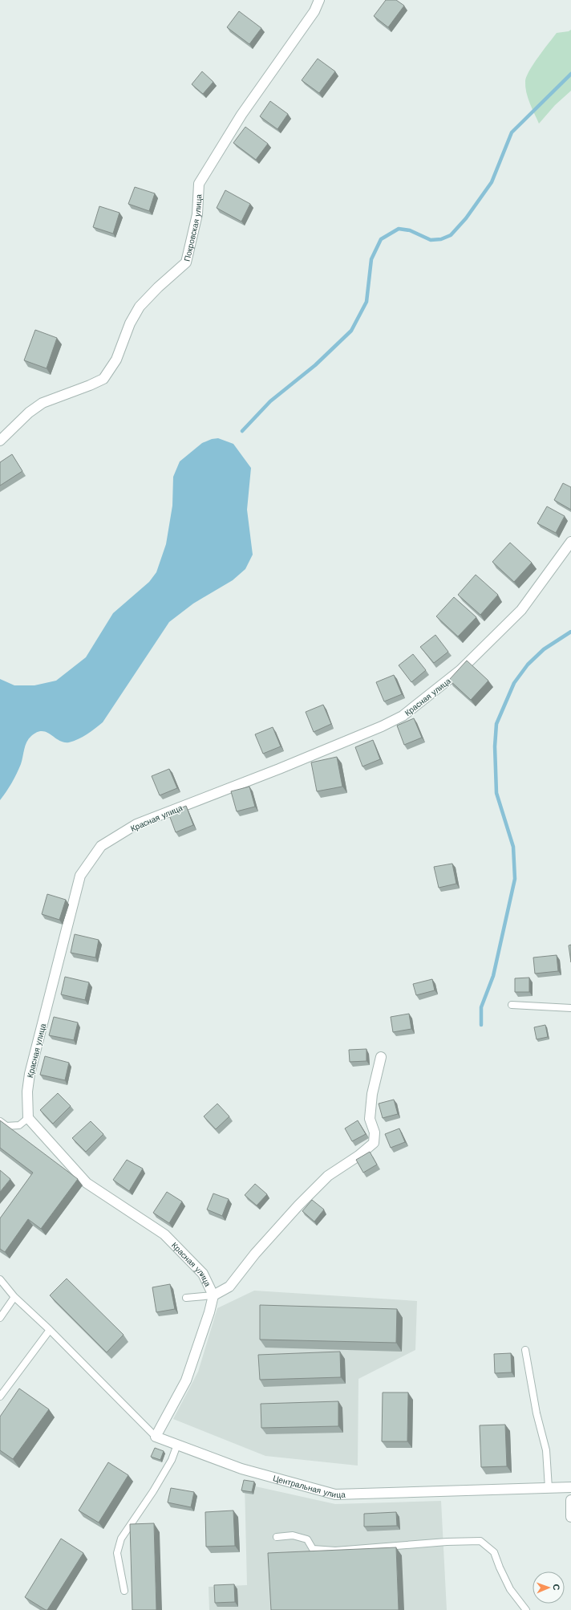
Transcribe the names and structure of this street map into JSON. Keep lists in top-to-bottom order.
{
  "streets": {
    "street": ["Покровская улица", "Красная улица", "Центральная улица"]
  },
  "crossings": [
    ["Красная улица", "Центральная улица"]
  ],
  "north": "right"
}
